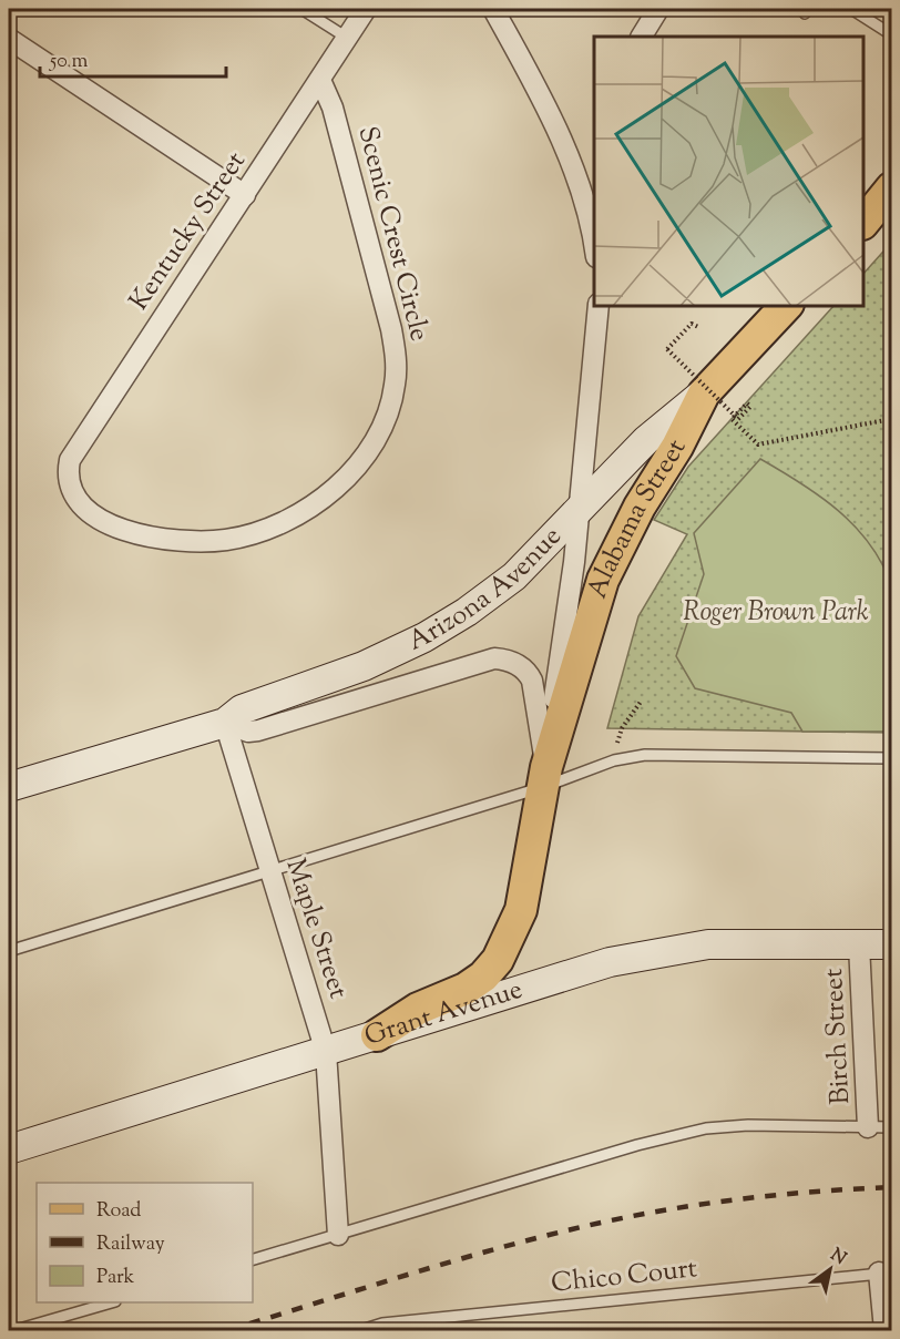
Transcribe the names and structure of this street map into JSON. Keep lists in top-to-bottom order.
{
  "streets": {
    "main road": ["Alabama Street", "Arizona Avenue", "Grant Avenue"],
    "street": [
      "Kentucky Street",
      "Scenic Crest Circle",
      "Maple Street",
      "Birch Street"
    ],
    "lane": ["Chico Court"]
  },
  "crossings": [
    ["Kentucky Street", "Scenic Crest Circle"],
    ["Alabama Street", "Arizona Avenue"],
    ["Alabama Street", "Grant Avenue"],
    ["Arizona Avenue", "Maple Street"],
    ["Maple Street", "Grant Avenue"],
    ["Grant Avenue", "Birch Street"]
  ],
  "parks": ["Roger Brown Park"],
  "legend": ["Road", "Railway", "Park"],
  "scale_bar": "50 m",
  "north": "top right"
}
